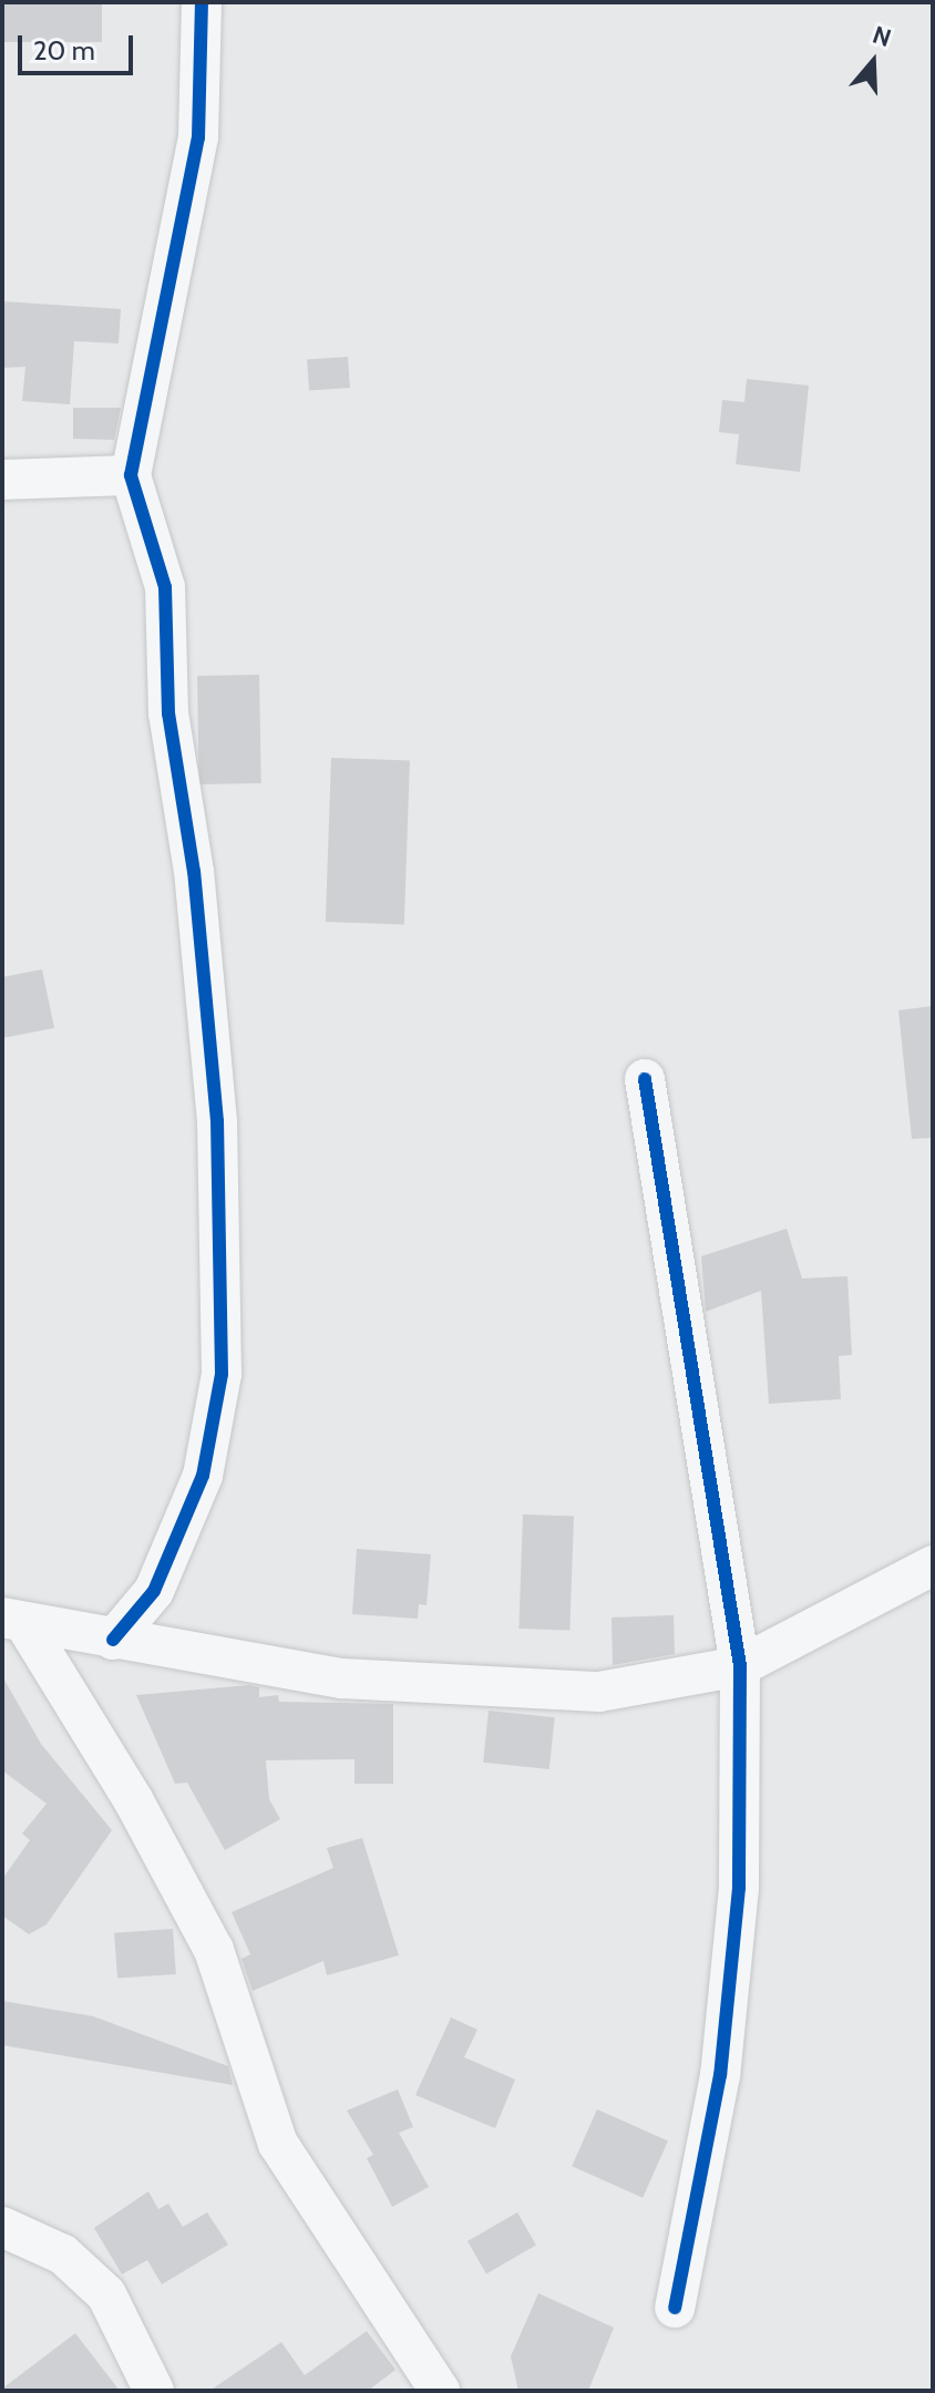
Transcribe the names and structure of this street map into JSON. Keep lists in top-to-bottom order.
{
  "scale_bar": "20 m",
  "north": "top"
}
